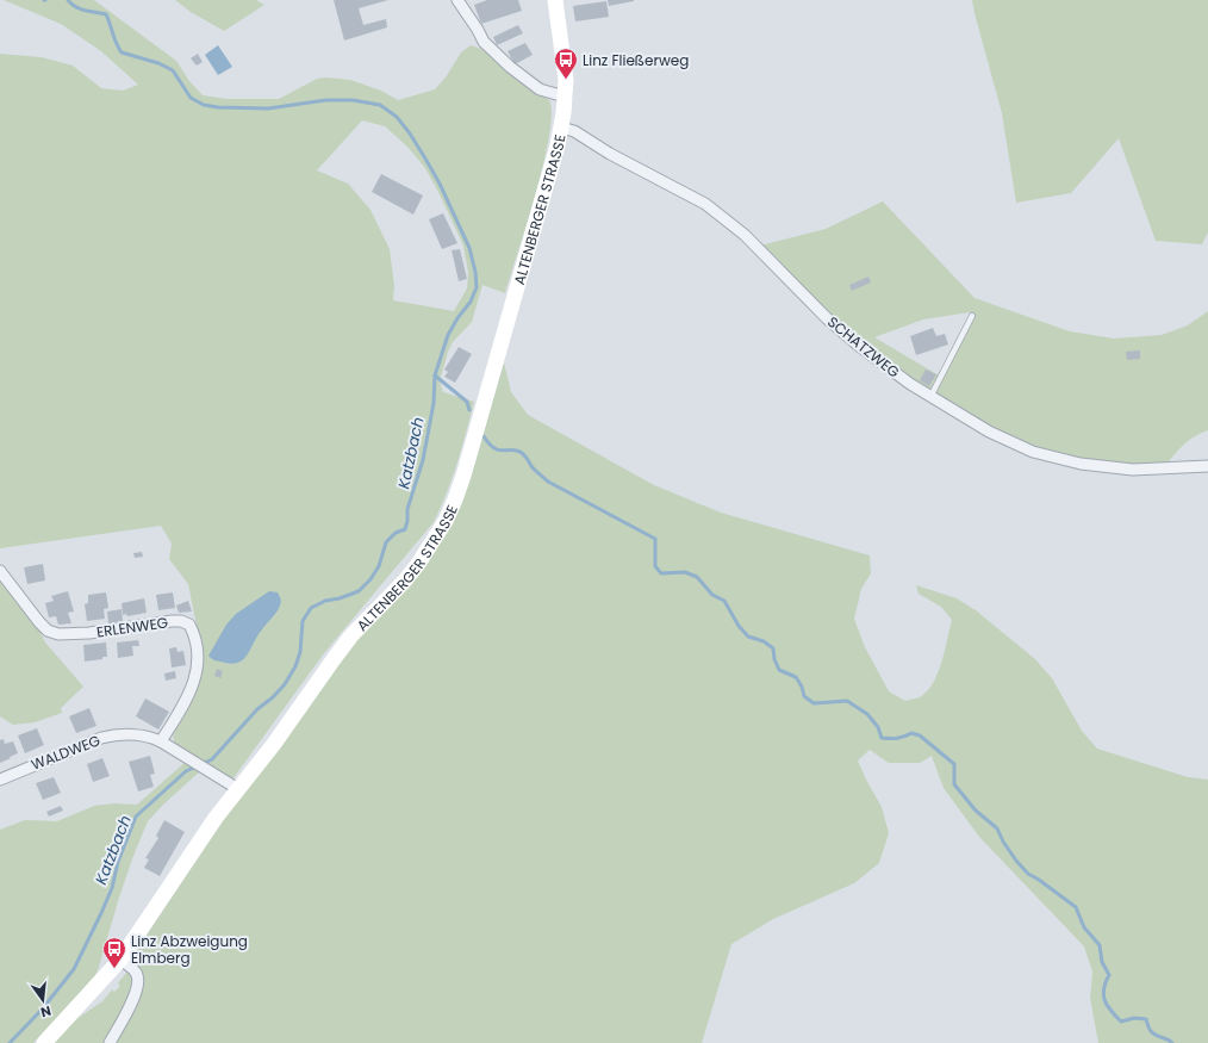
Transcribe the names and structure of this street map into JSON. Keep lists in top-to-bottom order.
{
  "streets": {
    "street": [
      "ALTENBERGER STRASSE",
      "SCHATZWEG",
      "ERLENWEG",
      "WALDWEG"
    ]
  },
  "crossings": [
    ["ALTENBERGER STRASSE", "SCHATZWEG"],
    ["ERLENWEG", "WALDWEG"]
  ],
  "water": ["Katzbach"],
  "places": {
    "bus stop": ["Linz Fließerweg", "Linz Abzweigung Elmberg"]
  },
  "north": "bottom"
}
